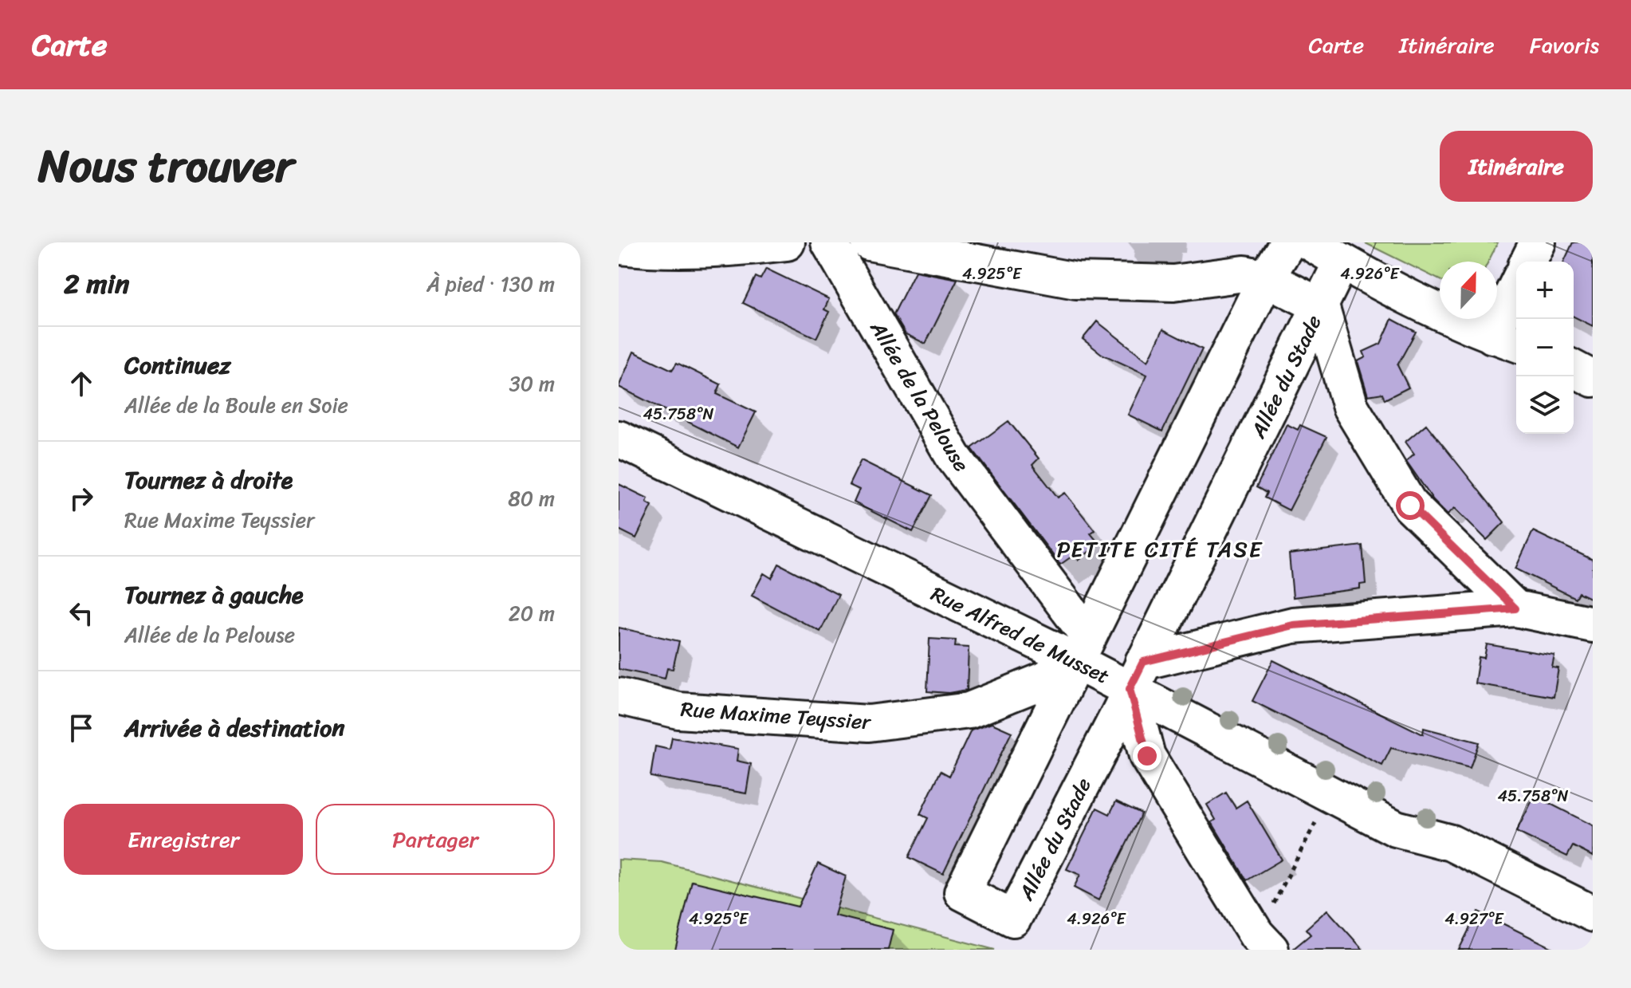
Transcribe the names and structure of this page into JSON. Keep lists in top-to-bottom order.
{
  "streets": {
    "street": [
      "Allée du Stade",
      "Allée de la Pelouse",
      "Rue Alfred de Musset",
      "Rue Maxime Teyssier"
    ]
  },
  "crossings": [
    ["Allée du Stade", "Allée de la Pelouse"],
    ["Allée du Stade", "Rue Alfred de Musset"],
    ["Allée du Stade", "Rue Maxime Teyssier"],
    ["Allée de la Pelouse", "Rue Alfred de Musset"],
    ["Allée de la Pelouse", "Rue Maxime Teyssier"],
    ["Rue Alfred de Musset", "Rue Maxime Teyssier"]
  ],
  "districts": ["PETITE CITÉ TASE"],
  "north": "top",
  "page": {
    "header": "Carte",
    "nav": ["Carte", "Itinéraire", "Favoris"],
    "title": "Nous trouver",
    "buttons": [
      "Itinéraire",
      ["Enregistrer", "Partager"]
    ],
    "heading": ["2 min", "À pied · 130 m"],
    "map_buttons": ["+", "−"],
    "list": [
      ["Continuez", "Allée de la Boule en Soie", "30 m"],
      ["Tournez à droite", "Rue Maxime Teyssier", "80 m"],
      ["Tournez à gauche", "Allée de la Pelouse", "20 m"],
      "Arrivée à destination"
    ]
  },
  "coordinates": [
    "4.925°E",
    "4.926°E",
    "45.758°N",
    "4.927°E"
  ]
}
